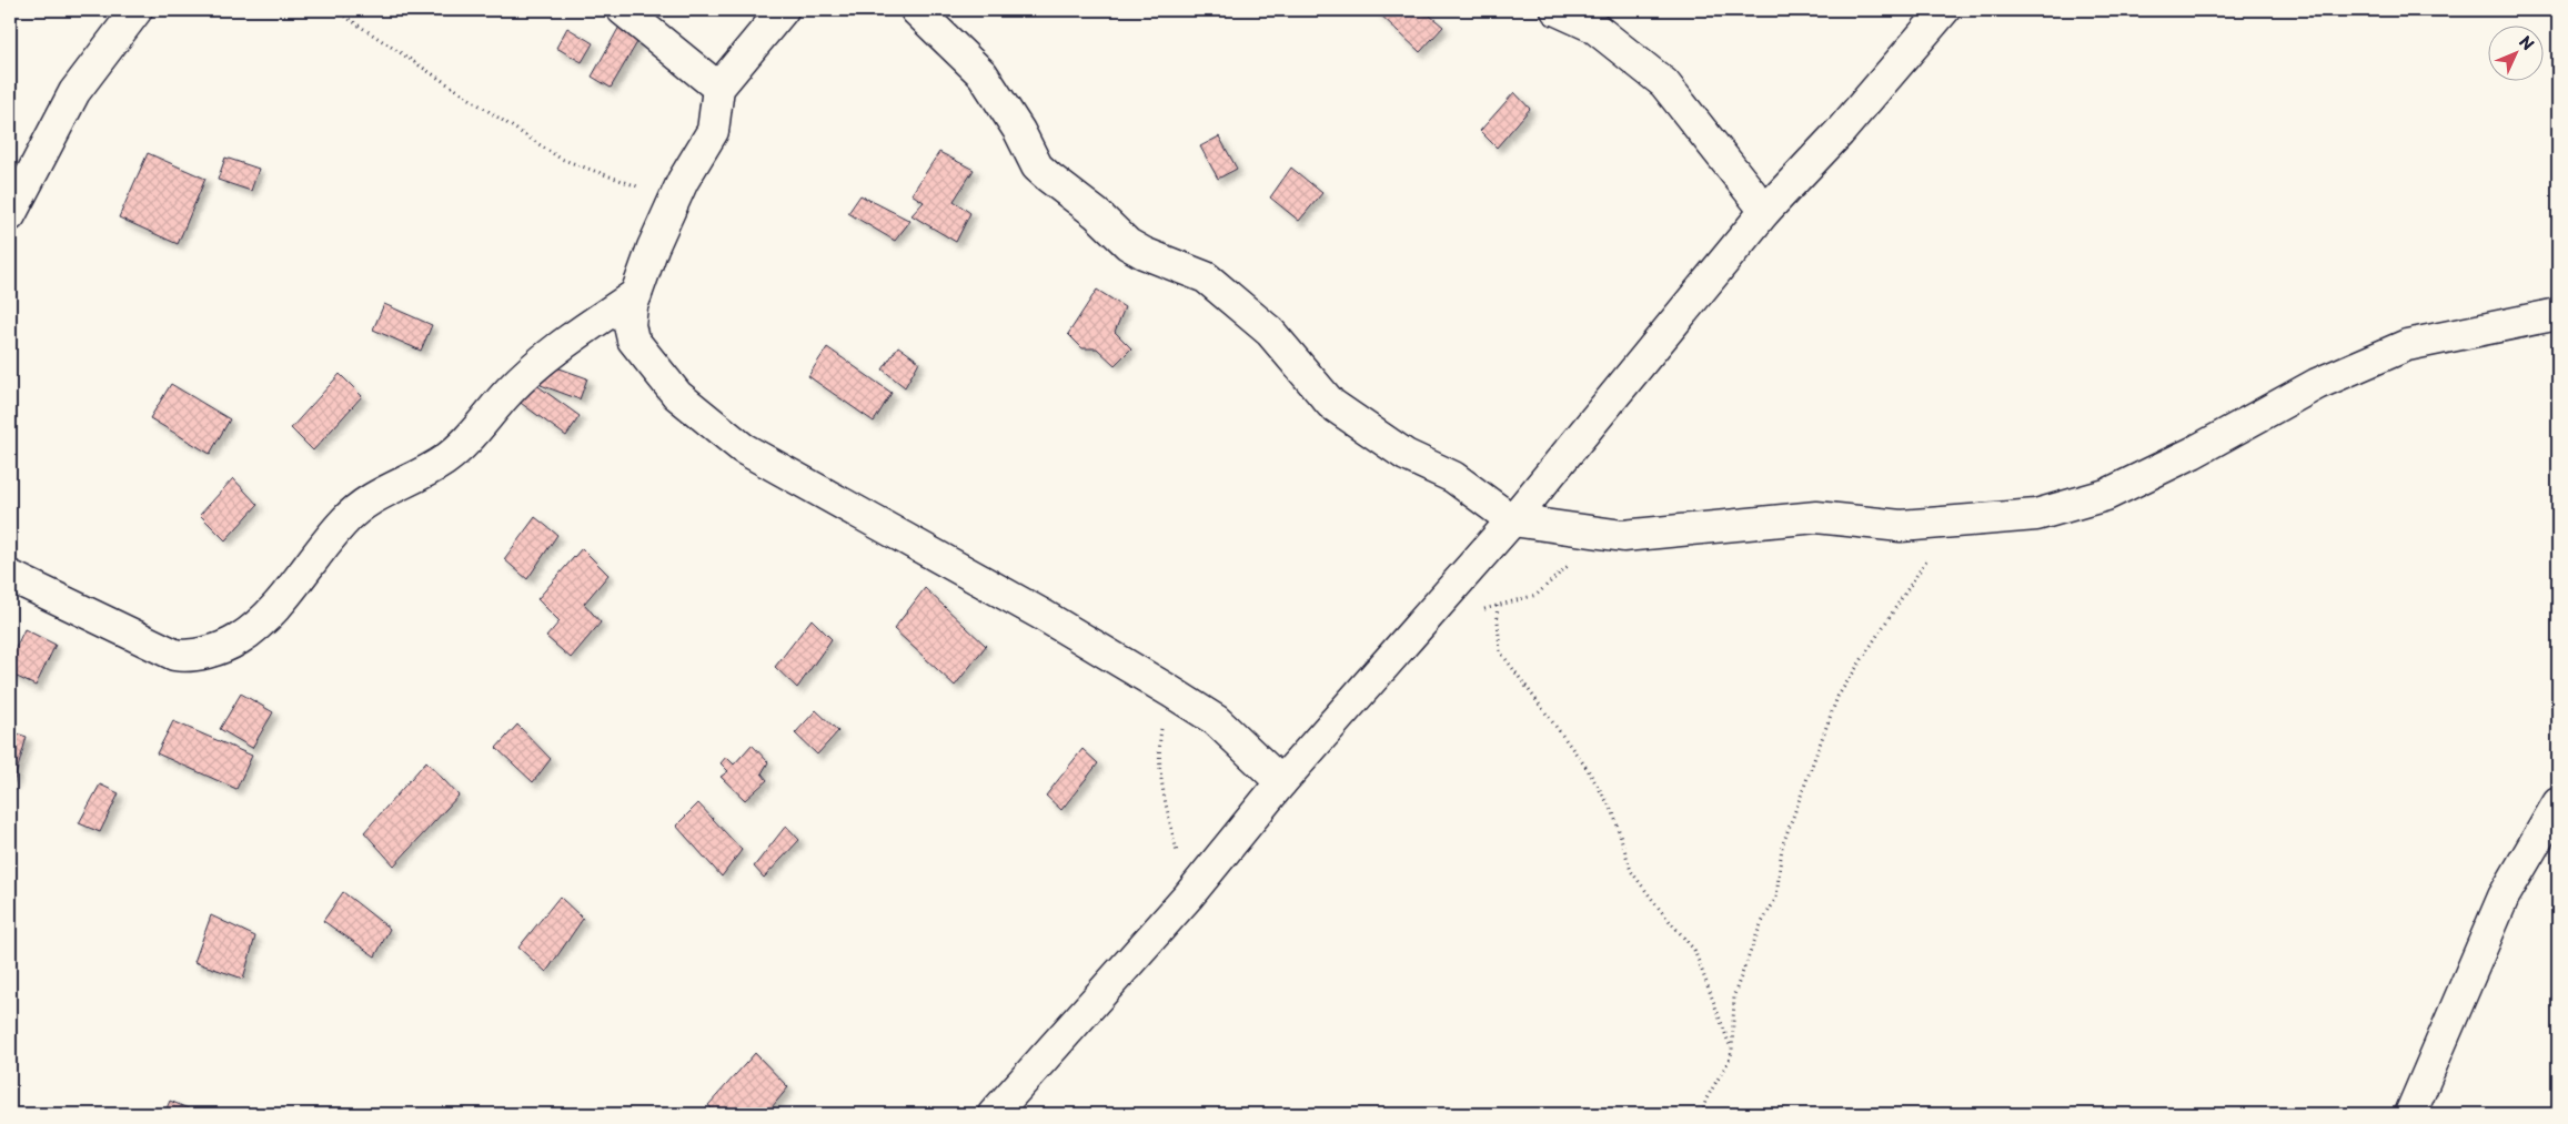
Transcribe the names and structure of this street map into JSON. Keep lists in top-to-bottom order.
{
  "north": "top right"
}
